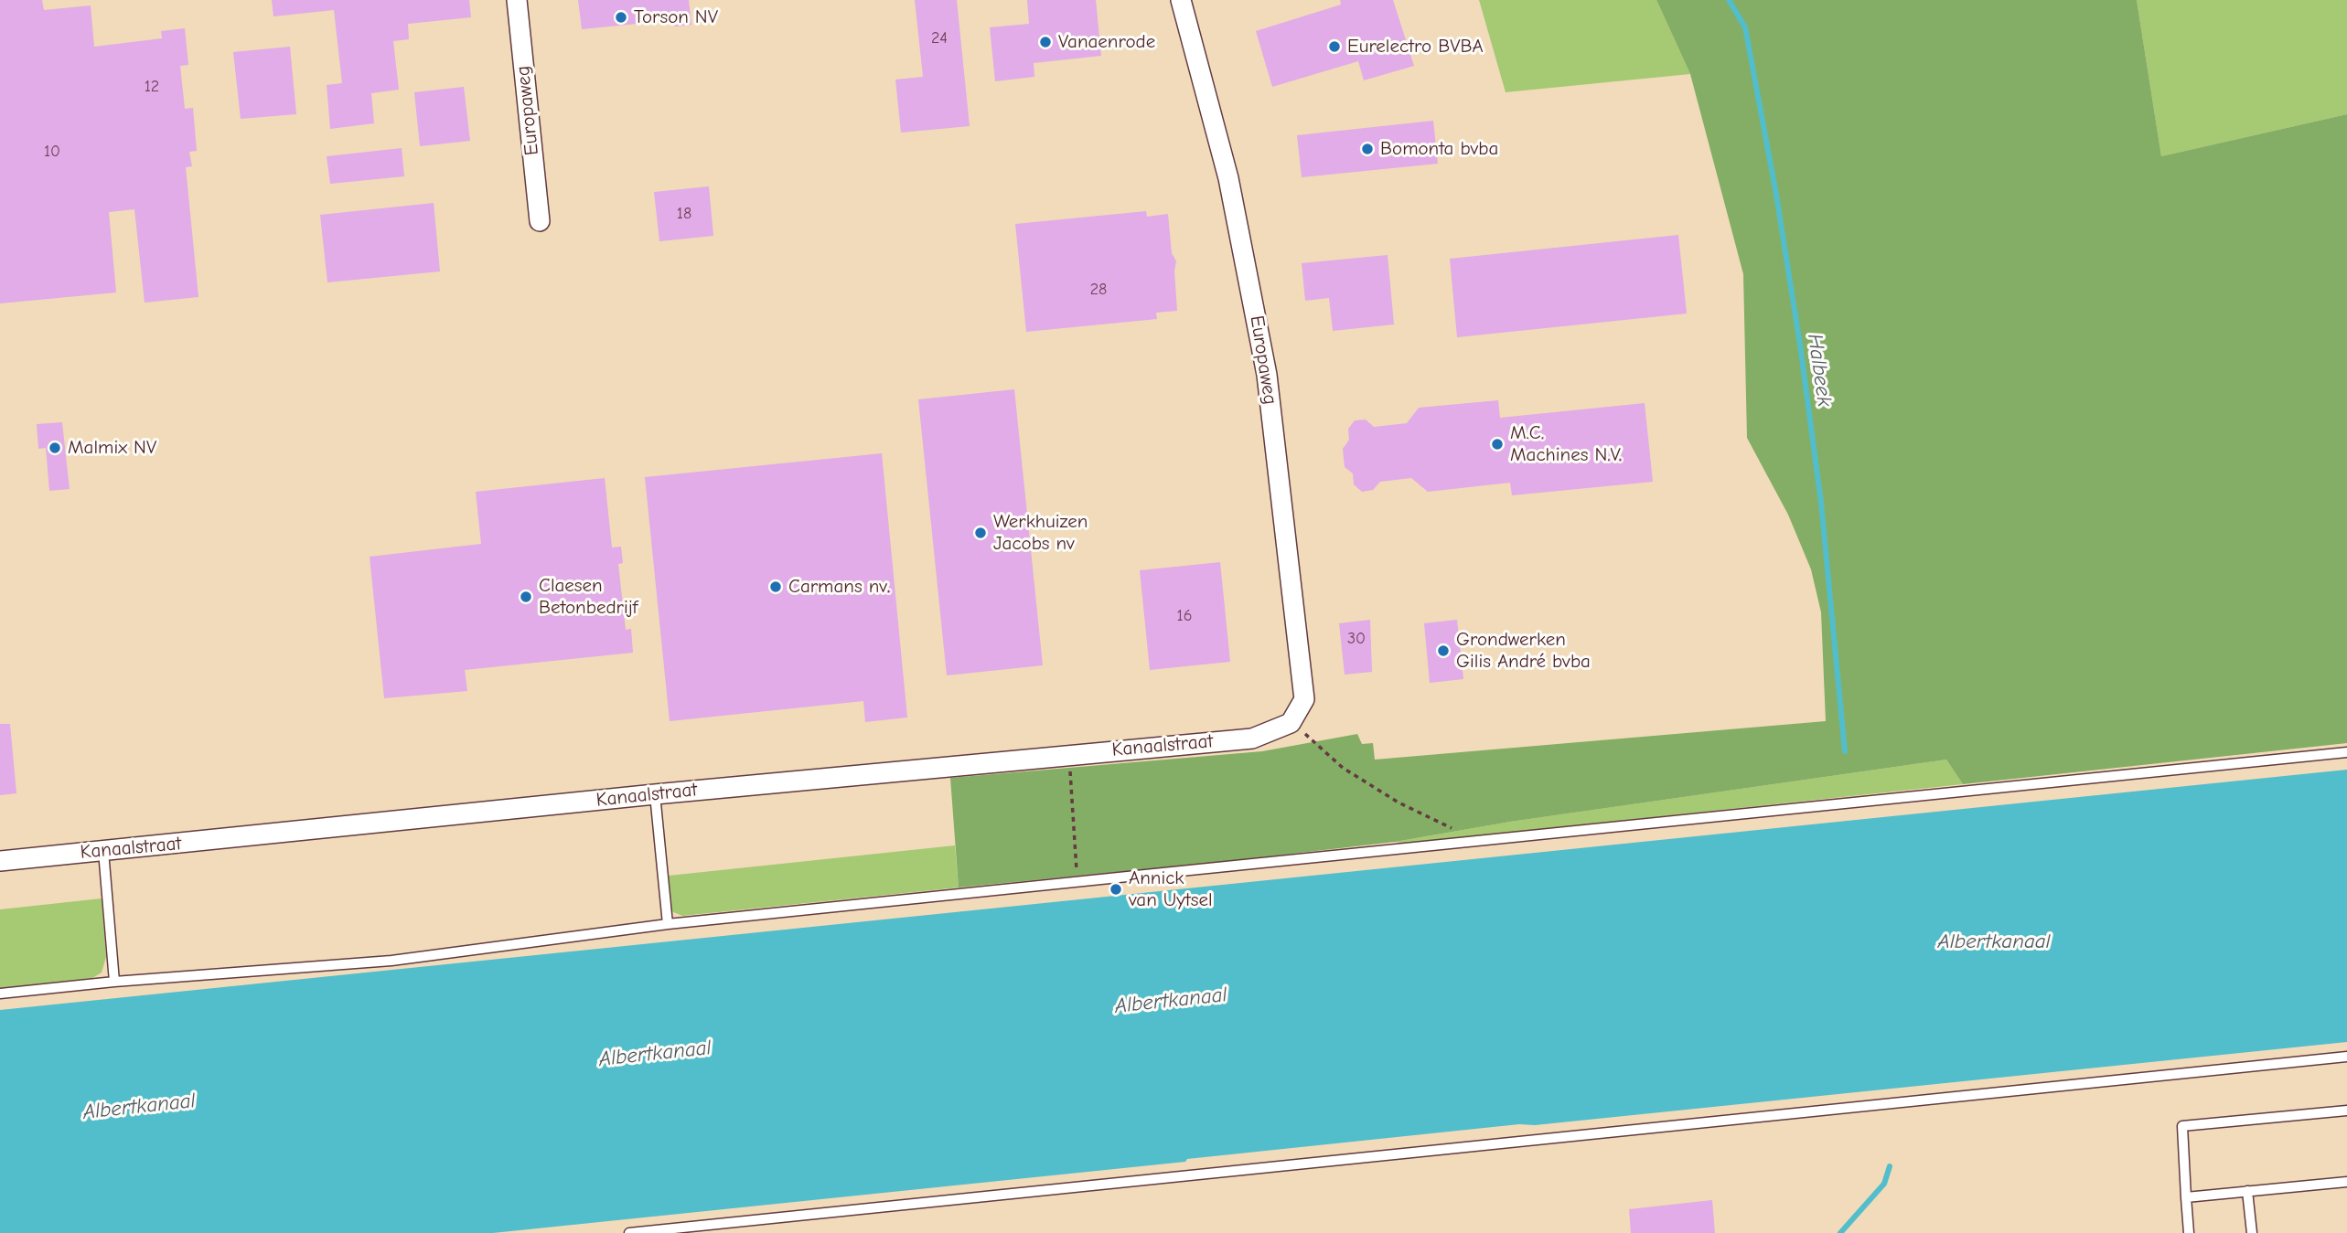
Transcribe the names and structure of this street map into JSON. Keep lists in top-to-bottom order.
{
  "streets": {
    "street": ["Europaweg", "Kanaalstraat"]
  },
  "crossings": [
    ["Europaweg", "Kanaalstraat"]
  ],
  "water": ["Halbeek", "Albertkanaal"],
  "places": [
    "Torson NV",
    "Vanaenrode",
    "Eurelectro BVBA",
    "Bomonta bvba",
    "M.C. Machines N.V.",
    "Malmix NV",
    "Werkhuizen Jacobs nv",
    "Carmans nv.",
    "Claesen Betonbedrijf",
    "Grondwerken Gilis André bvba",
    "Annick van Uytsel"
  ],
  "house_numbers": [
    "24",
    "12",
    "10",
    "18",
    "28",
    "16",
    "30"
  ]
}
